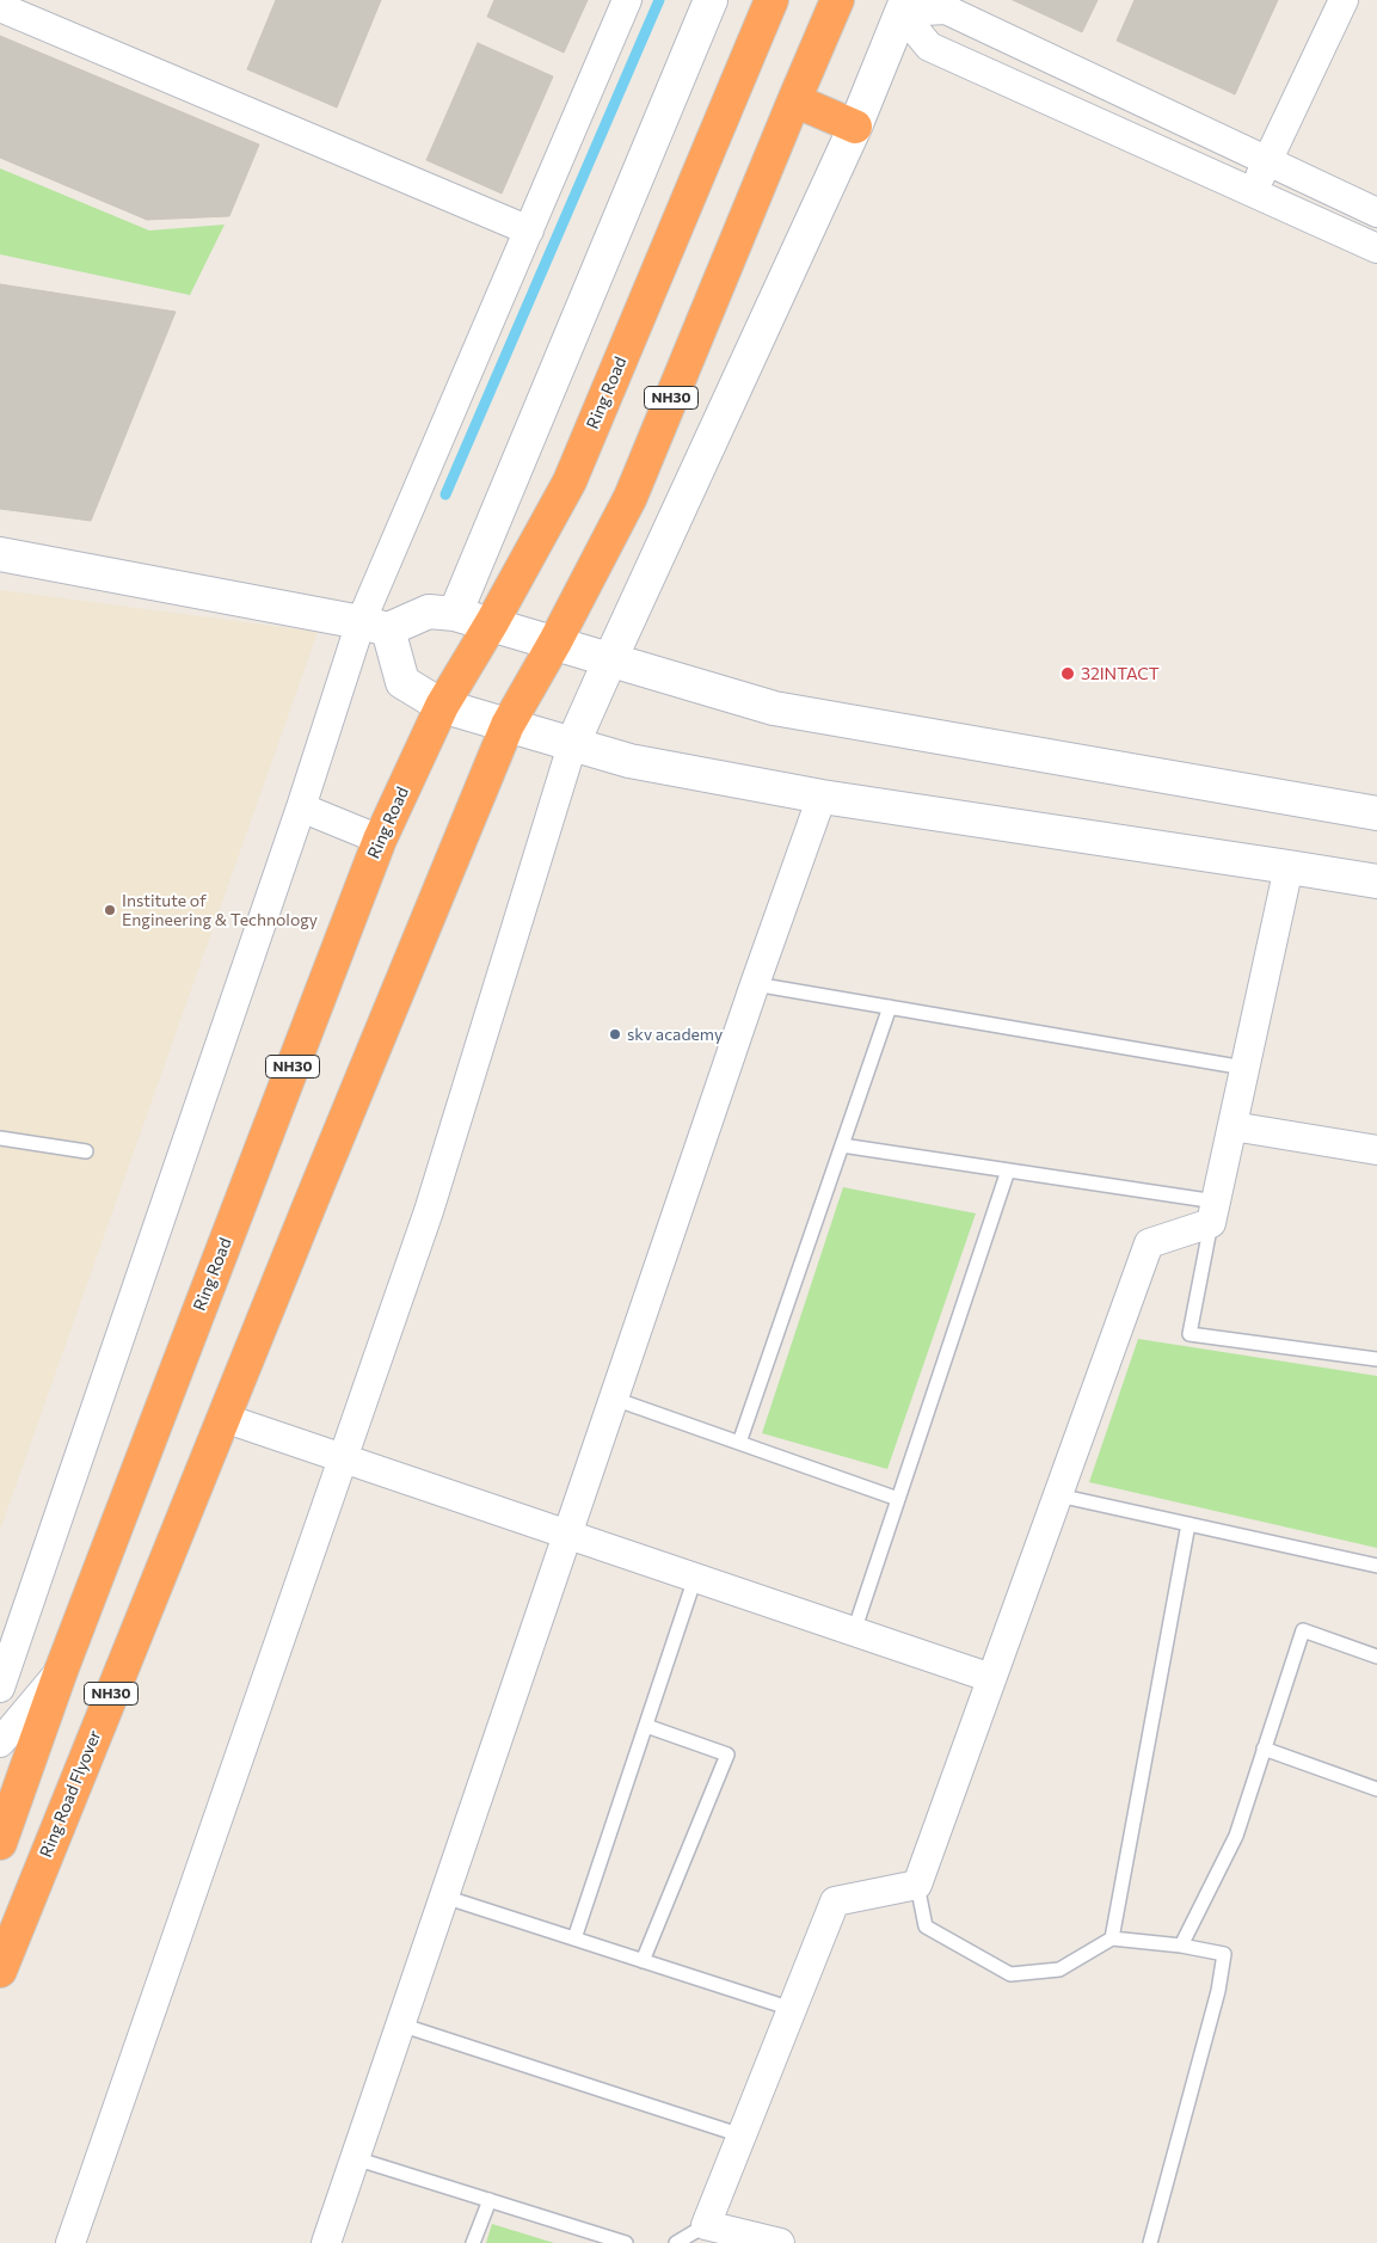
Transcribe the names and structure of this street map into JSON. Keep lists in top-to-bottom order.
{
  "streets": {
    "highway": ["Ring Road", "NH30", "Ring Road Flyover"]
  },
  "crossings": [
    ["Ring Road", "NH30"],
    ["NH30", "Ring Road Flyover"]
  ],
  "places": ["32INTACT", "Institute of Engineering & Technology", "skv academy"]
}
